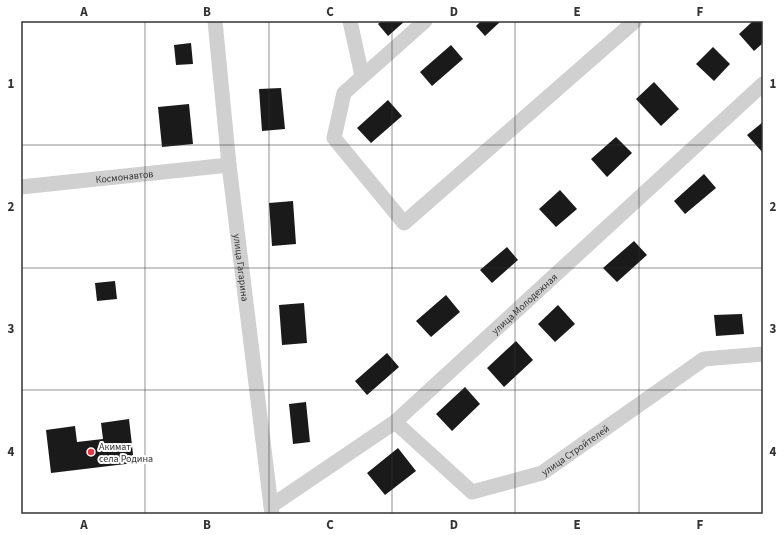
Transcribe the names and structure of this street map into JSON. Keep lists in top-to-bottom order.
{
  "streets": {
    "street": [
      "Космонавтов",
      "улица Гагарина",
      "улица Молодежная",
      "улица Стройтелей"
    ]
  },
  "crossings": [
    ["Космонавтов", "улица Гагарина"],
    ["улица Гагарина", "улица Молодежная"],
    ["улица Молодежная", "улица Стройтелей"]
  ],
  "places": ["Акимат села Родина"],
  "grid": {
    "columns": [
      "A",
      "B",
      "C",
      "D",
      "E",
      "F"
    ],
    "rows": [
      "1",
      "2",
      "3",
      "4"
    ]
  }
}
